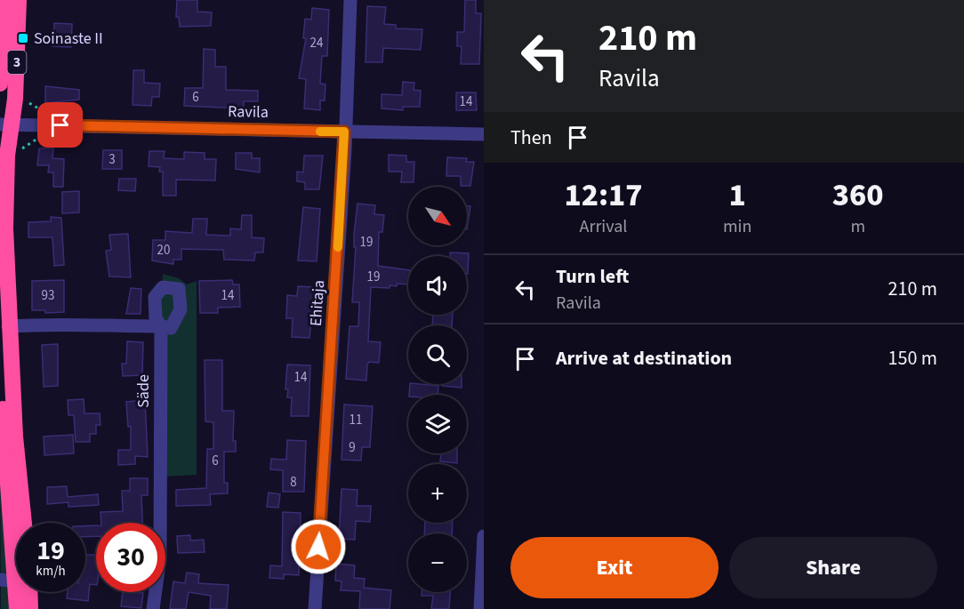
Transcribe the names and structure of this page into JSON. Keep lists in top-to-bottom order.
{
  "streets": {
    "highway": ["3"],
    "street": ["Ravila", "Ehitaja", "Säde"]
  },
  "crossings": [
    ["3", "Ravila"],
    ["3", "Säde"],
    ["Ravila", "Ehitaja"]
  ],
  "places": {
    "transit": ["Soinaste II"]
  },
  "house_numbers": [
    "24",
    "6",
    "14",
    "3",
    "19",
    "20",
    "19",
    "93",
    "14",
    "14",
    "11",
    "9",
    "6",
    "8"
  ],
  "north": "bottom right",
  "page": {
    "turn": ["210 m", "Ravila"],
    "then": "Then",
    "eta": [
      "12:17",
      "Arrival",
      "1",
      "min",
      "360",
      "m"
    ],
    "map_buttons": ["+", "−"],
    "list": [
      {
        "name": "Turn left",
        "note": "Ravila",
        "value": "210 m"
      },
      {
        "name": "Arrive at destination",
        "value": "150 m"
      }
    ],
    "speed": "19 km/h",
    "limit": "30",
    "buttons": ["Exit", "Share"]
  }
}
